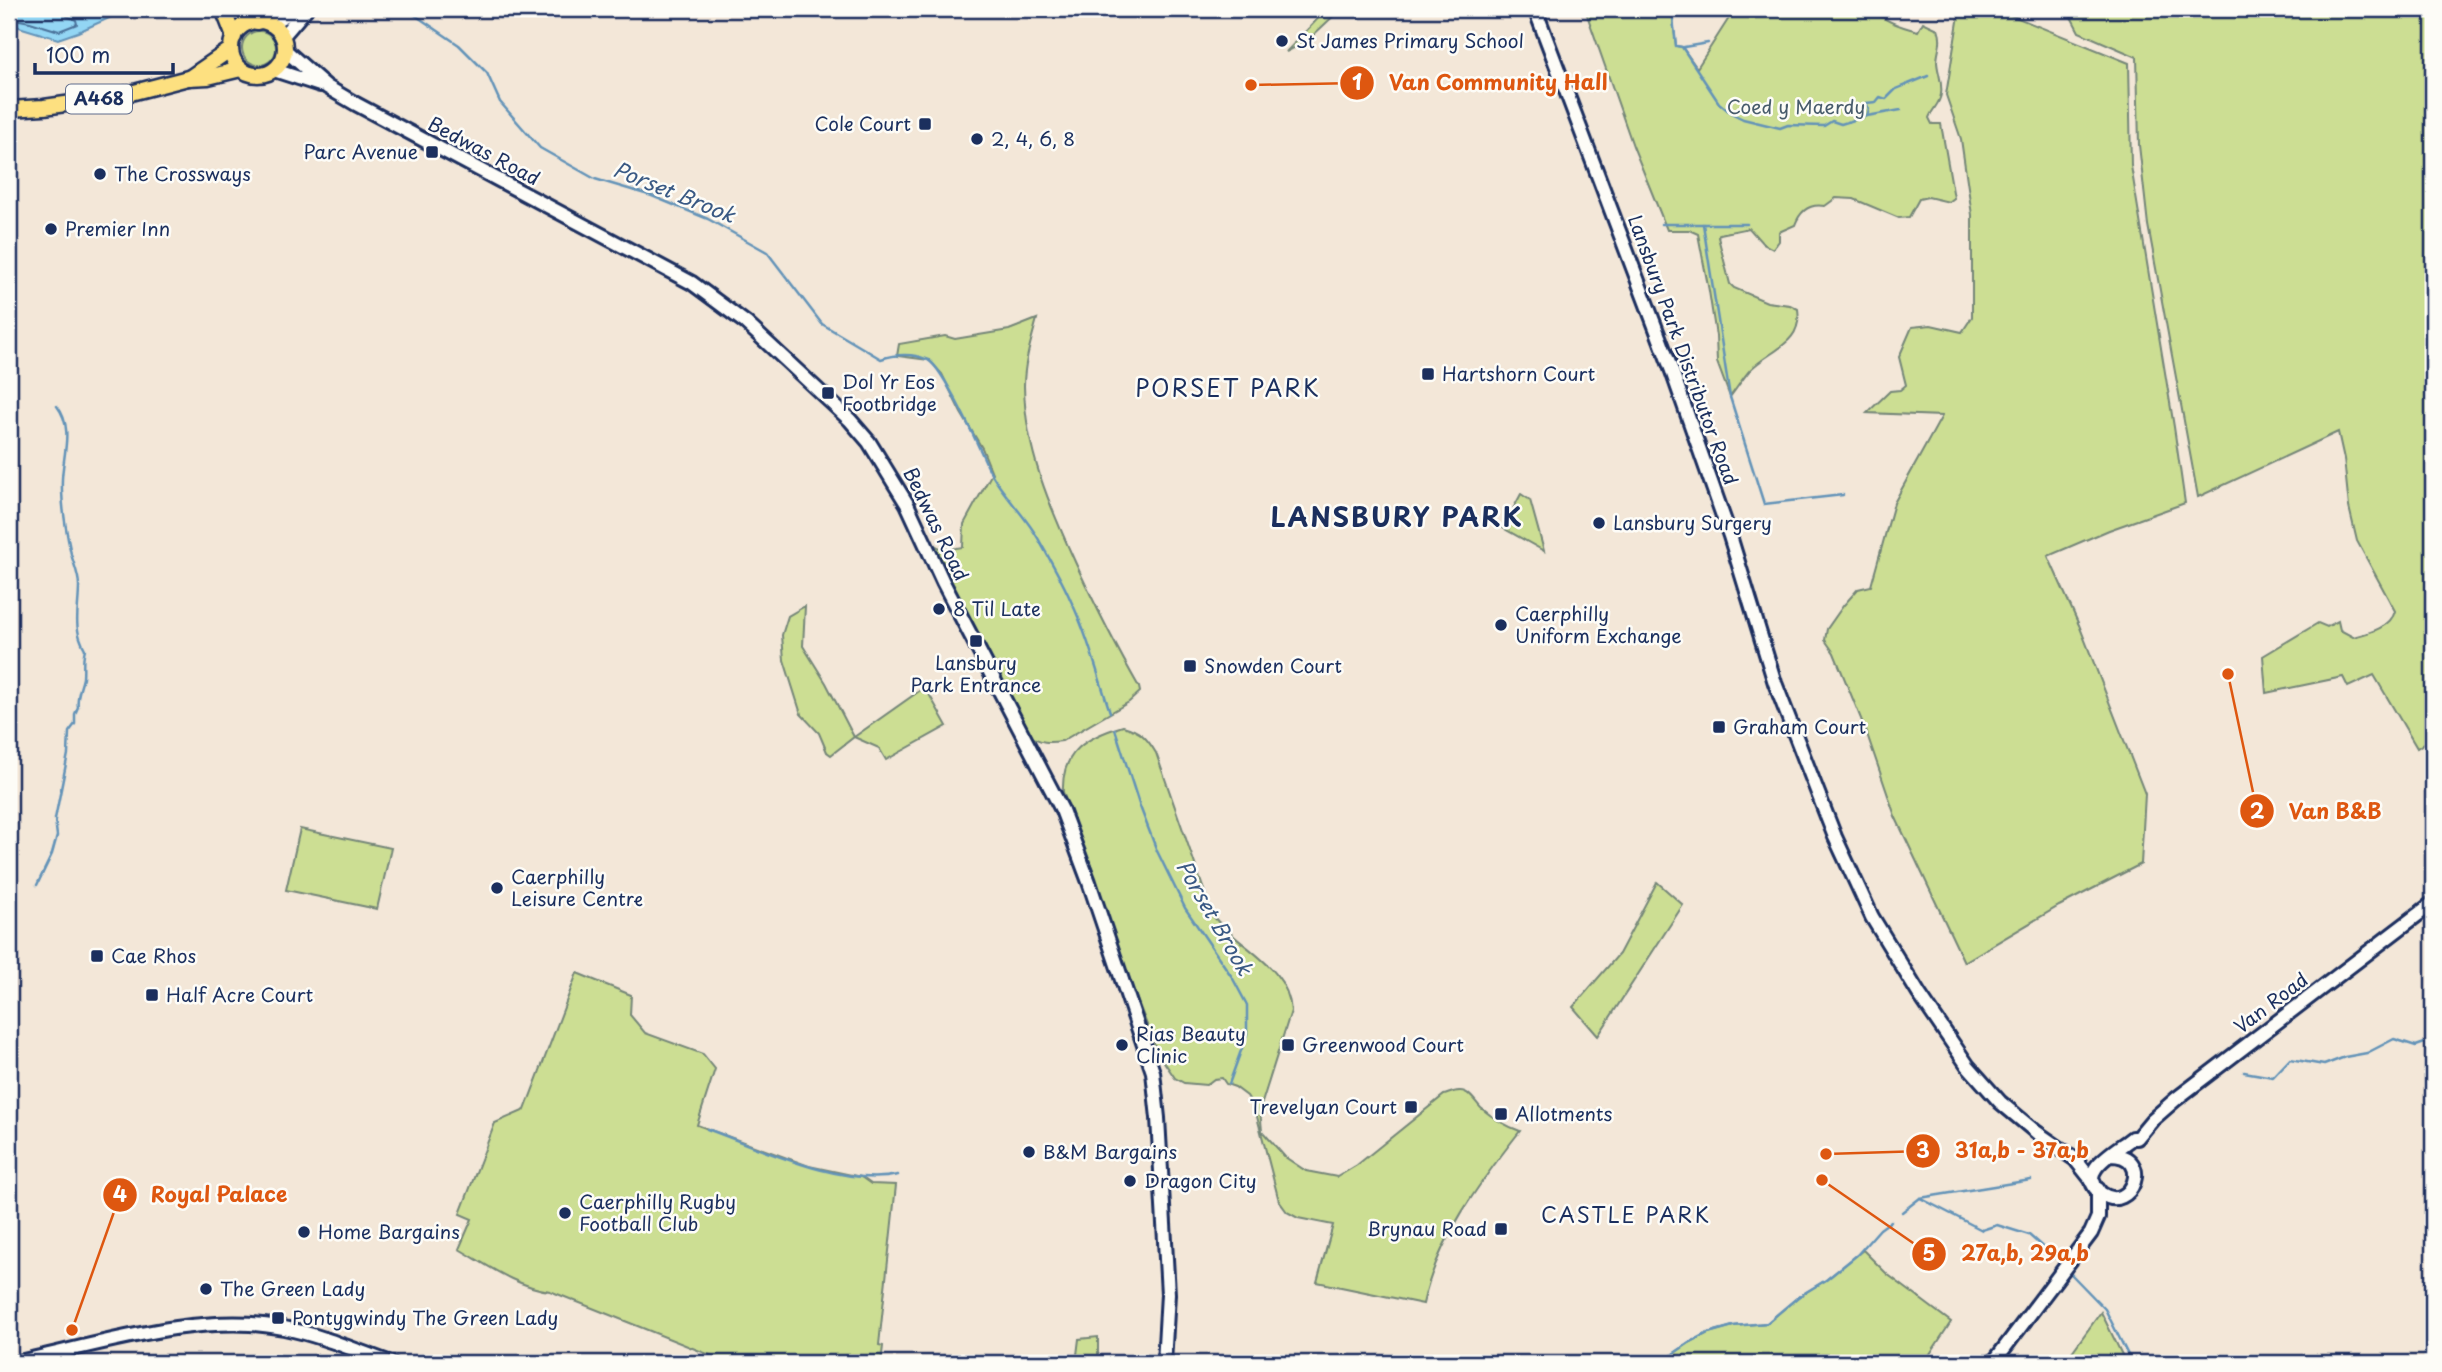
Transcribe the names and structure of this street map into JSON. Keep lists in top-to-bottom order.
{
  "streets": {
    "main road": ["A468"],
    "street": ["Bedwas Road", "Lansbury Park Distributor Road", "Van Road"]
  },
  "crossings": [
    ["Lansbury Park Distributor Road", "Van Road"]
  ],
  "districts": ["PORSET PARK", "LANSBURY PARK", "CASTLE PARK"],
  "water": ["Porset Brook"],
  "parks": ["Coed y Maerdy"],
  "places": {
    "other": [
      "St James Primary School",
      "Van Community Hall",
      "2, 4, 6, 8",
      "The Crossways",
      "Premier Inn",
      "Lansbury Surgery",
      "8 Til Late",
      "Caerphilly Uniform Exchange",
      "Van B&B",
      "Caerphilly Leisure Centre",
      "Rias Beauty Clinic",
      "B&M Bargains",
      "31a,b - 37a,b",
      "27a,b, 29a,b",
      "Dragon City",
      "Caerphilly Rugby Football Club",
      "Home Bargains",
      "The Green Lady",
      "Royal Palace"
    ],
    "transit": [
      "Cole Court",
      "Parc Avenue",
      "Hartshorn Court",
      "Dol Yr Eos Footbridge",
      "Lansbury Park Entrance",
      "Snowden Court",
      "Graham Court",
      "Cae Rhos",
      "Half Acre Court",
      "Greenwood Court",
      "Trevelyan Court",
      "Allotments",
      "Brynau Road",
      "Pontygwindy The Green Lady"
    ]
  },
  "scale_bar": "100 m"
}
